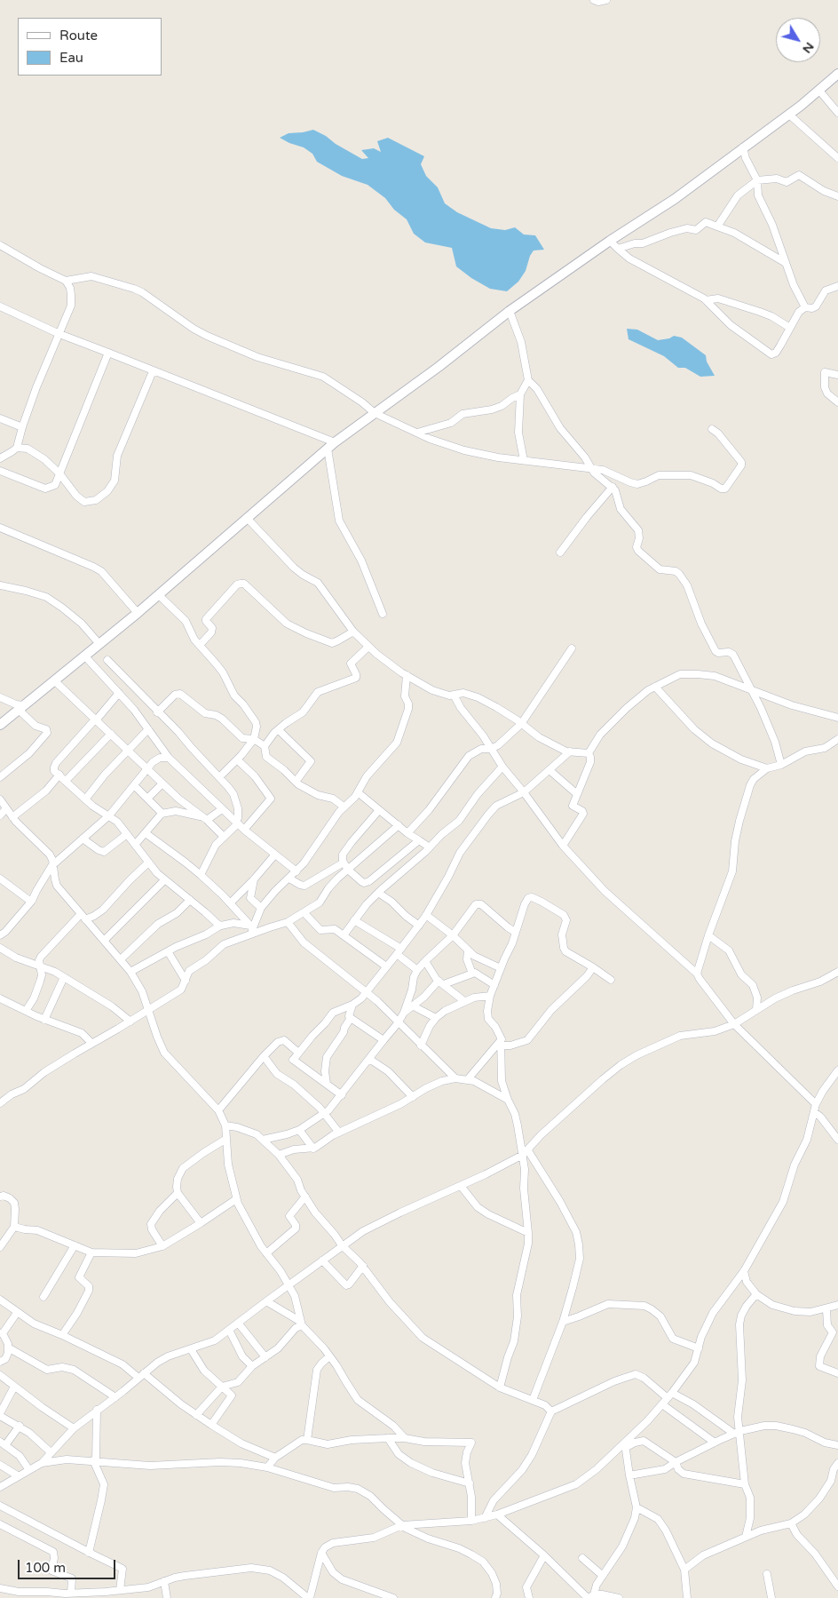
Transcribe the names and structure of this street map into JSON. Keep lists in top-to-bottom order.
{
  "legend": ["Route", "Eau"],
  "scale_bar": "100 m",
  "north": "bottom right"
}
